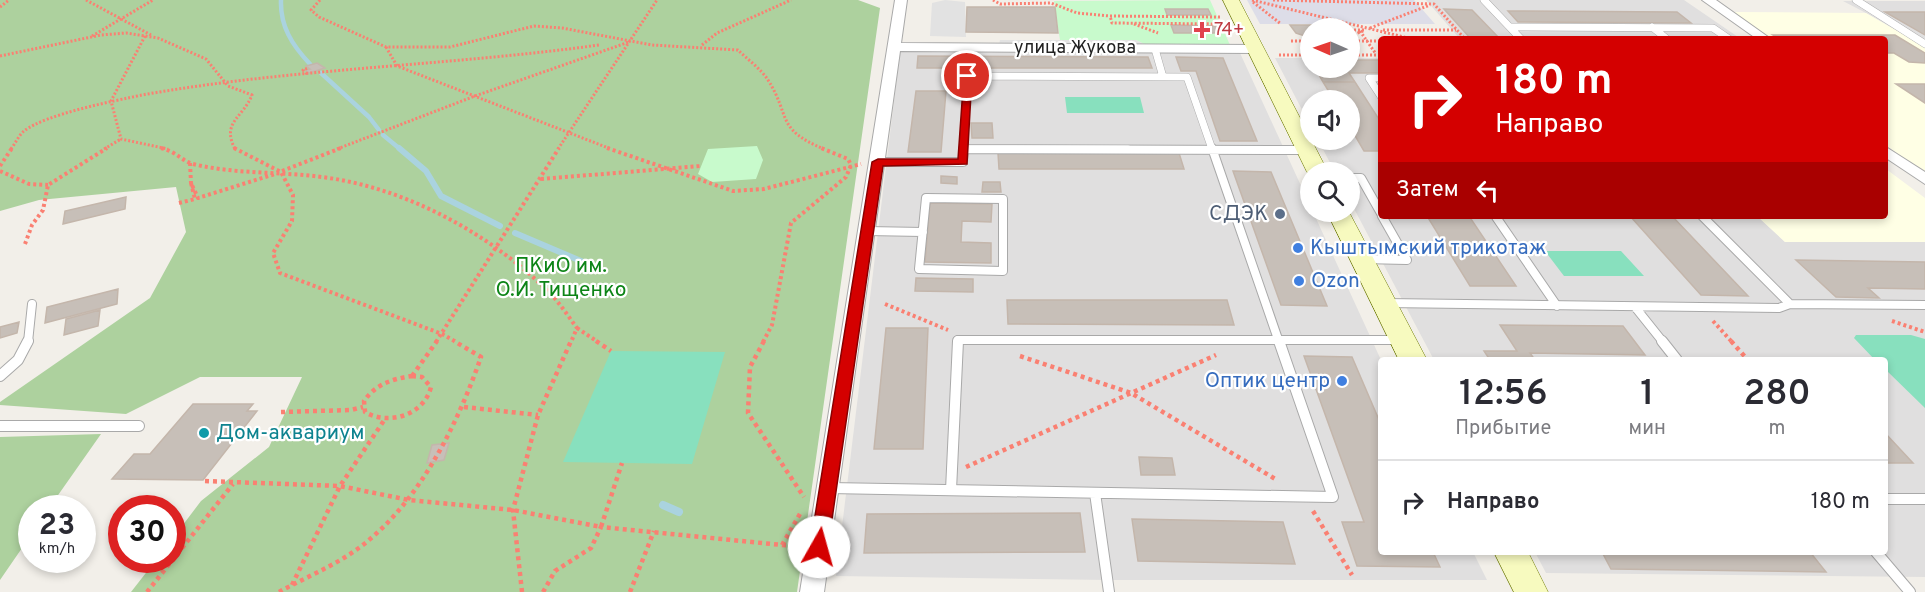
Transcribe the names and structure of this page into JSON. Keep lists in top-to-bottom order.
{
  "streets": {
    "street": ["улица Жукова"]
  },
  "parks": ["ПКиО им. О.И. Тищенко"],
  "places": {
    "health": ["74+"],
    "other": [
      "СДЭК",
      "Кыштымский трикотаж",
      "Ozon",
      "Оптик центр",
      "Дом-аквариум"
    ]
  },
  "north": "left",
  "page": {
    "turn": ["180 m", "Направо"],
    "then": "Затем",
    "eta": [
      "12:56",
      "Прибытие",
      "1",
      "мин",
      "280",
      "m"
    ],
    "list": [
      {
        "name": "Направо",
        "value": "180 m"
      }
    ],
    "speed": "23 km/h",
    "limit": "30"
  }
}
